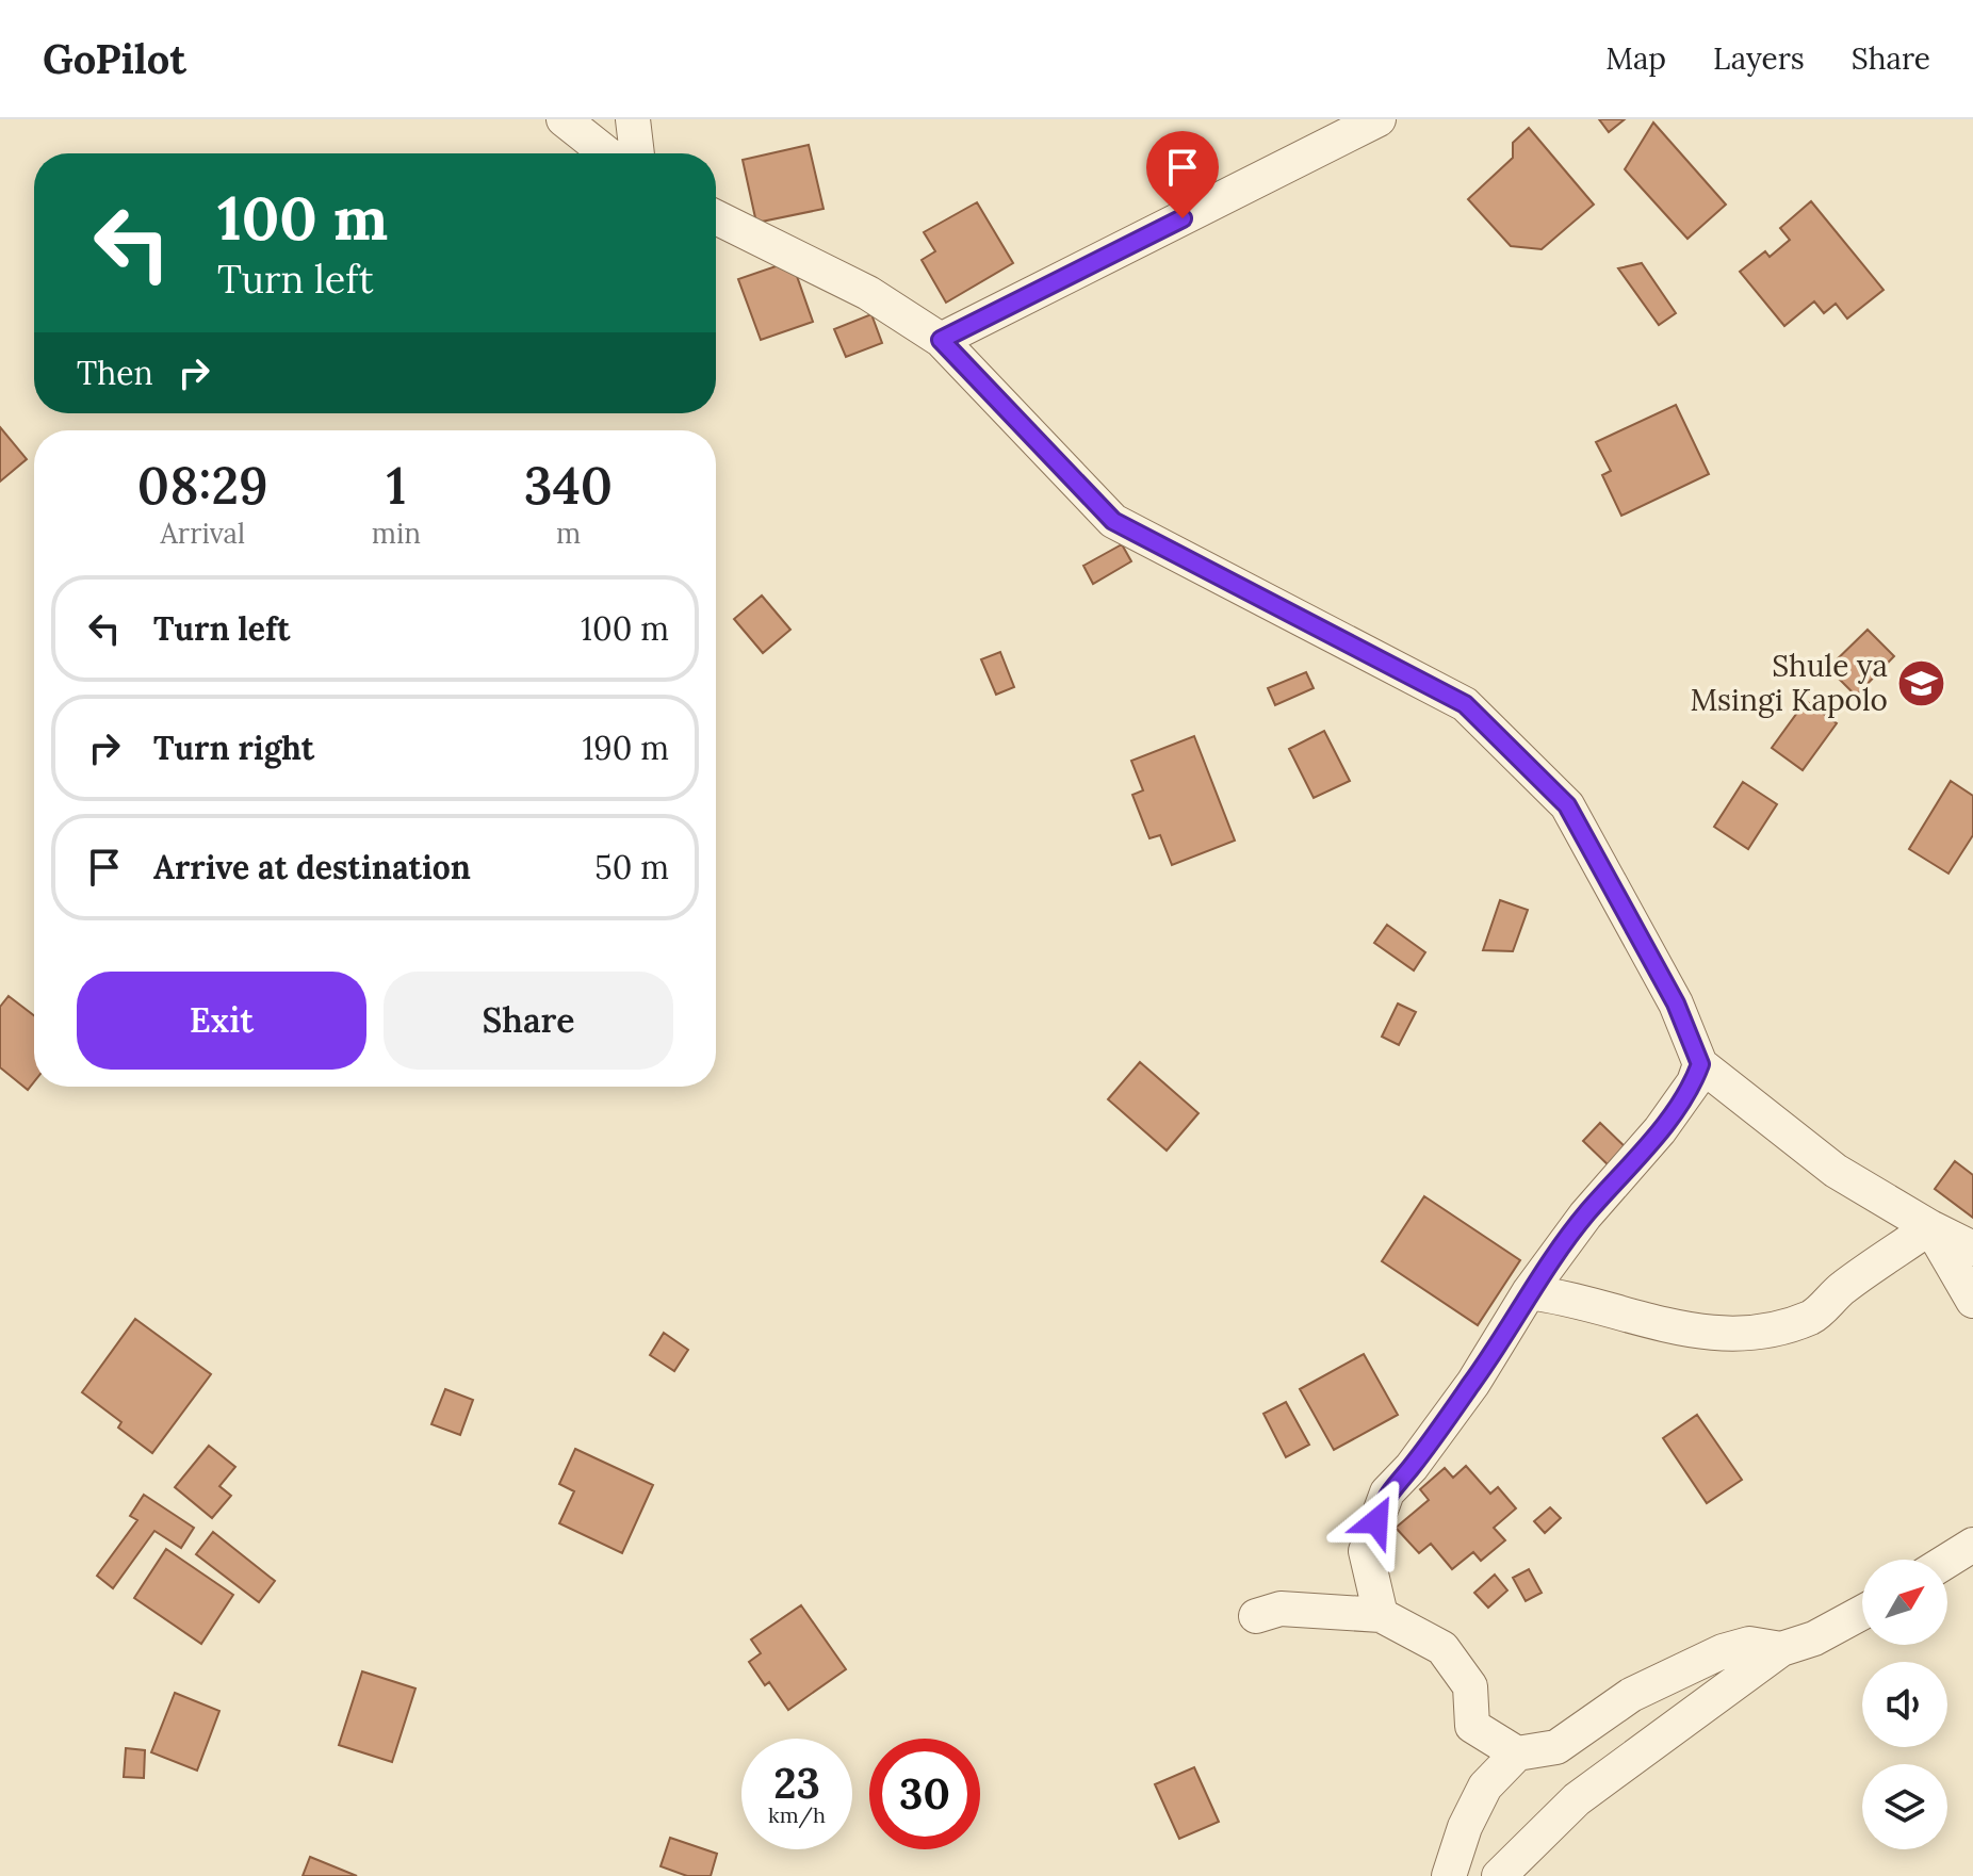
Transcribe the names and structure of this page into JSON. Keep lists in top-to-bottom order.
{
  "places": {
    "school or university": ["Shule ya Msingi Kapolo"]
  },
  "north": "top right",
  "page": {
    "header": "GoPilot",
    "nav": ["Map", "Layers", "Share"],
    "turn": ["100 m", "Turn left"],
    "then": "Then",
    "eta": [
      "08:29",
      "Arrival",
      "1",
      "min",
      "340",
      "m"
    ],
    "list": [
      {
        "name": "Turn left",
        "value": "100 m"
      },
      {
        "name": "Turn right",
        "value": "190 m"
      },
      {
        "name": "Arrive at destination",
        "value": "50 m"
      }
    ],
    "buttons": ["Exit", "Share"],
    "speed": "23 km/h",
    "limit": "30"
  }
}
